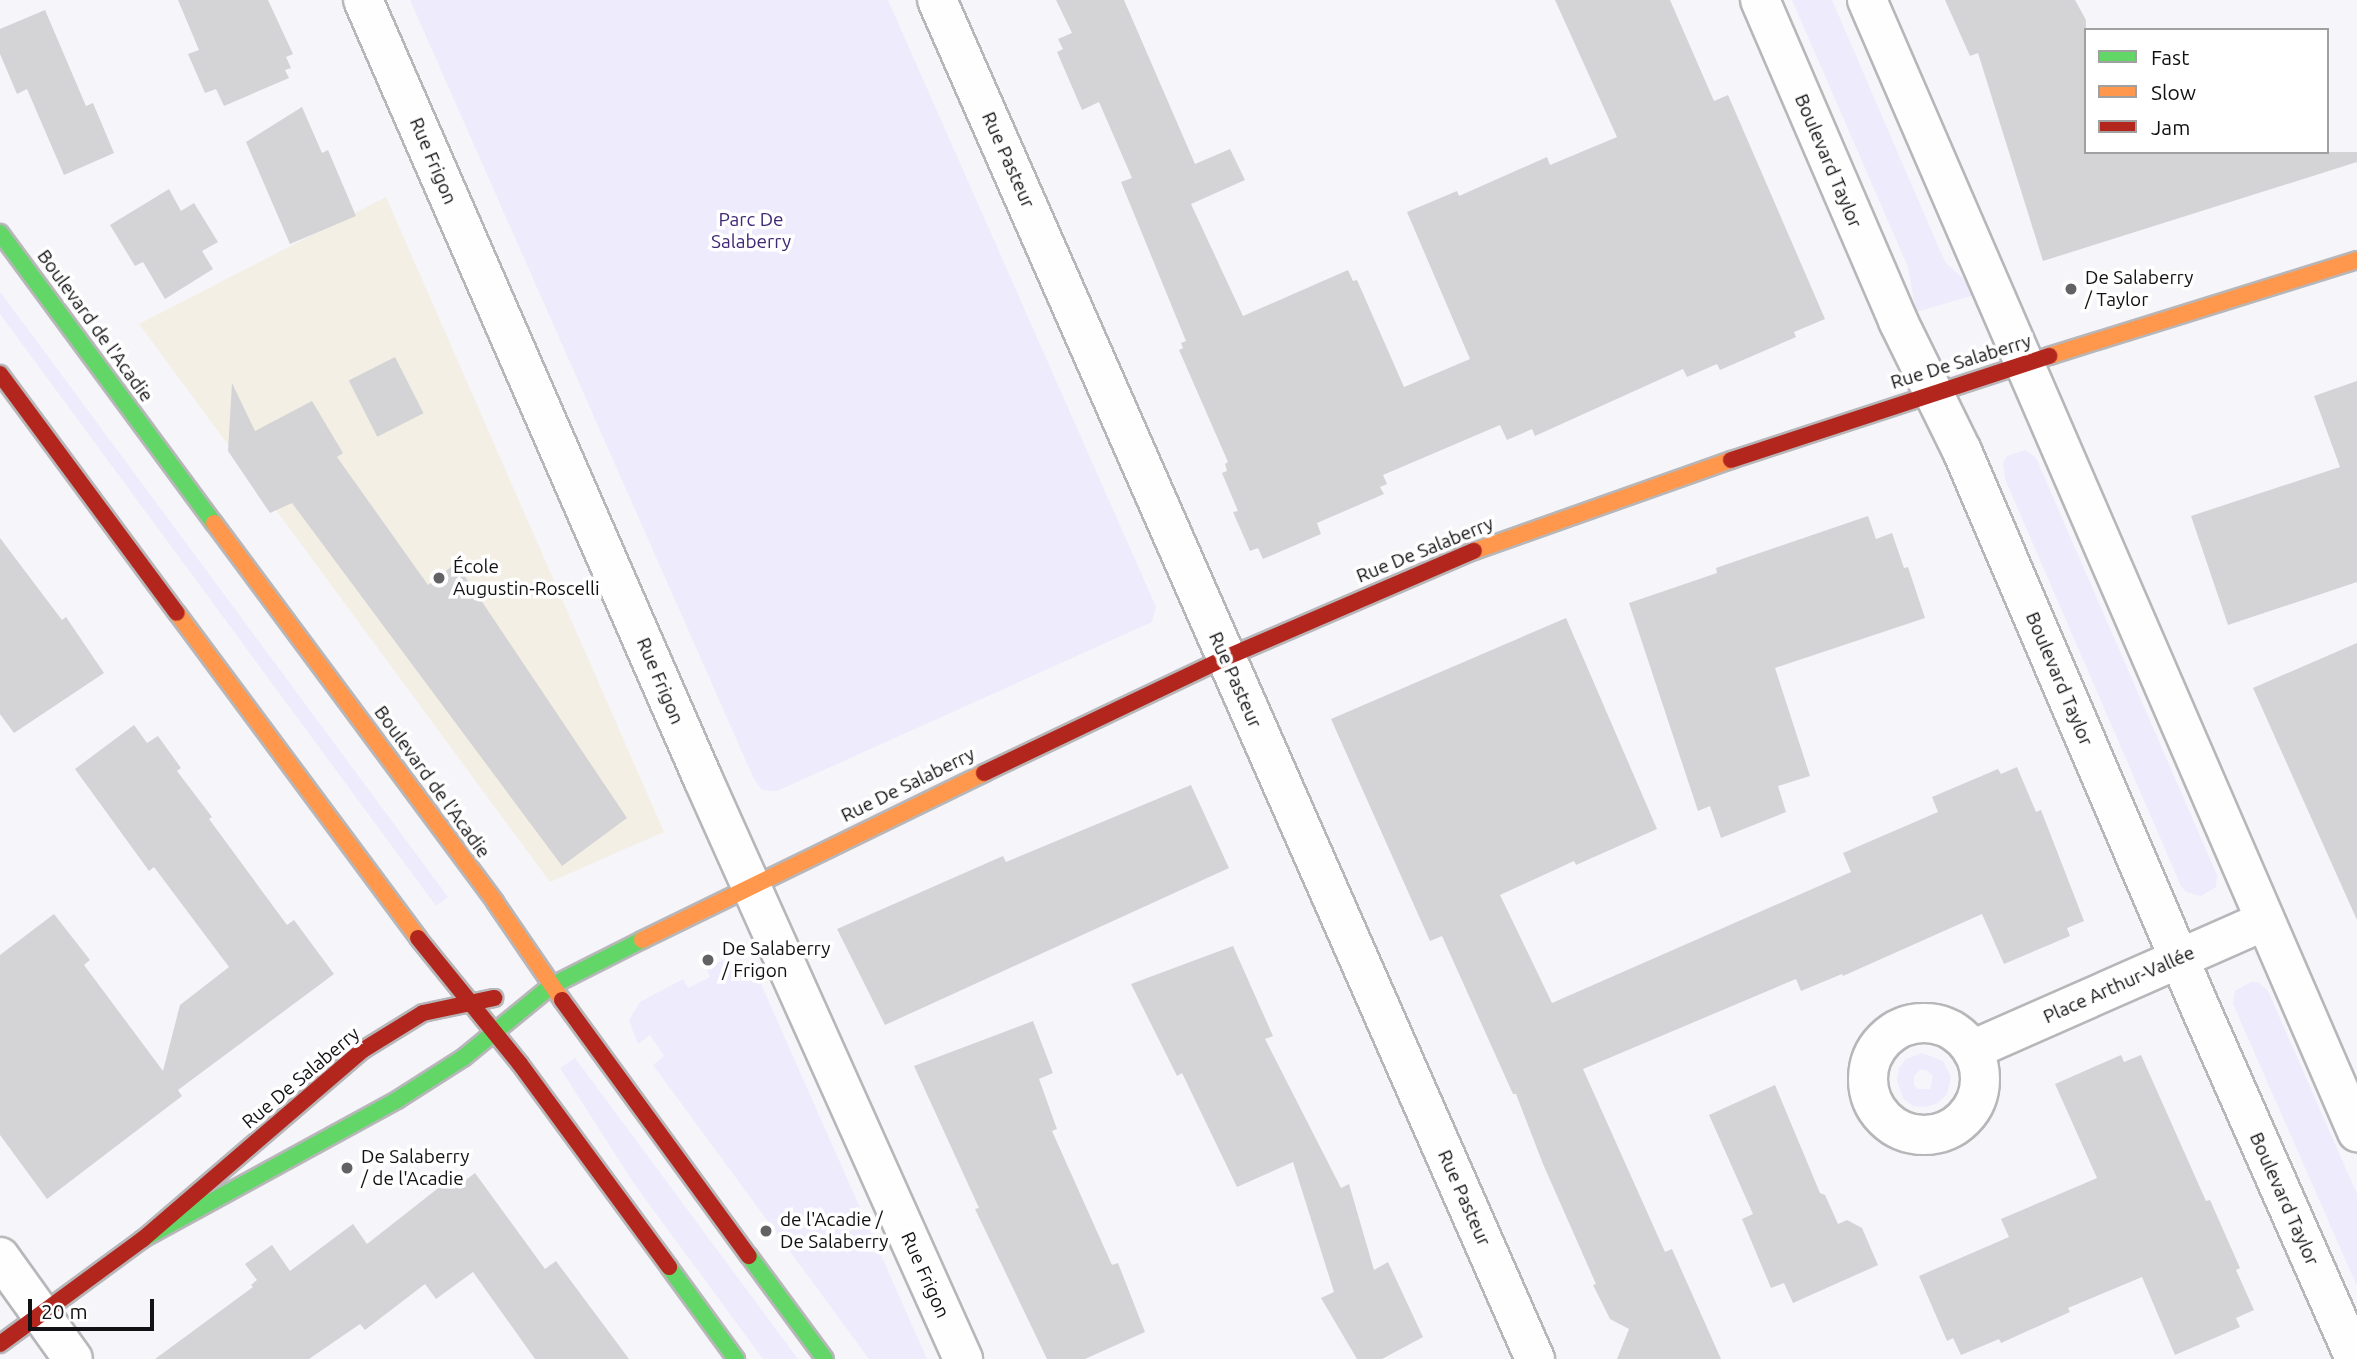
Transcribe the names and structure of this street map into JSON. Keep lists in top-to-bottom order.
{
  "streets": {
    "main road": ["Boulevard de l'Acadie", "Rue De Salaberry"],
    "street": [
      "Rue Pasteur",
      "Rue Frigon",
      "Boulevard Taylor",
      "Place Arthur-Vallée"
    ]
  },
  "crossings": [
    ["Rue Pasteur", "Rue De Salaberry"],
    ["Rue Frigon", "Rue De Salaberry"],
    ["Boulevard Taylor", "Rue De Salaberry"],
    ["Boulevard Taylor", "Place Arthur-Vallée"],
    ["Boulevard de l'Acadie", "Rue De Salaberry"]
  ],
  "parks": ["Parc De Salaberry"],
  "places": [
    "De Salaberry / Taylor",
    "École Augustin-Roscelli",
    "De Salaberry / Frigon",
    "De Salaberry / de l'Acadie",
    "de l'Acadie / De Salaberry"
  ],
  "legend": ["Fast", "Slow", "Jam"],
  "scale_bar": "20 m"
}
